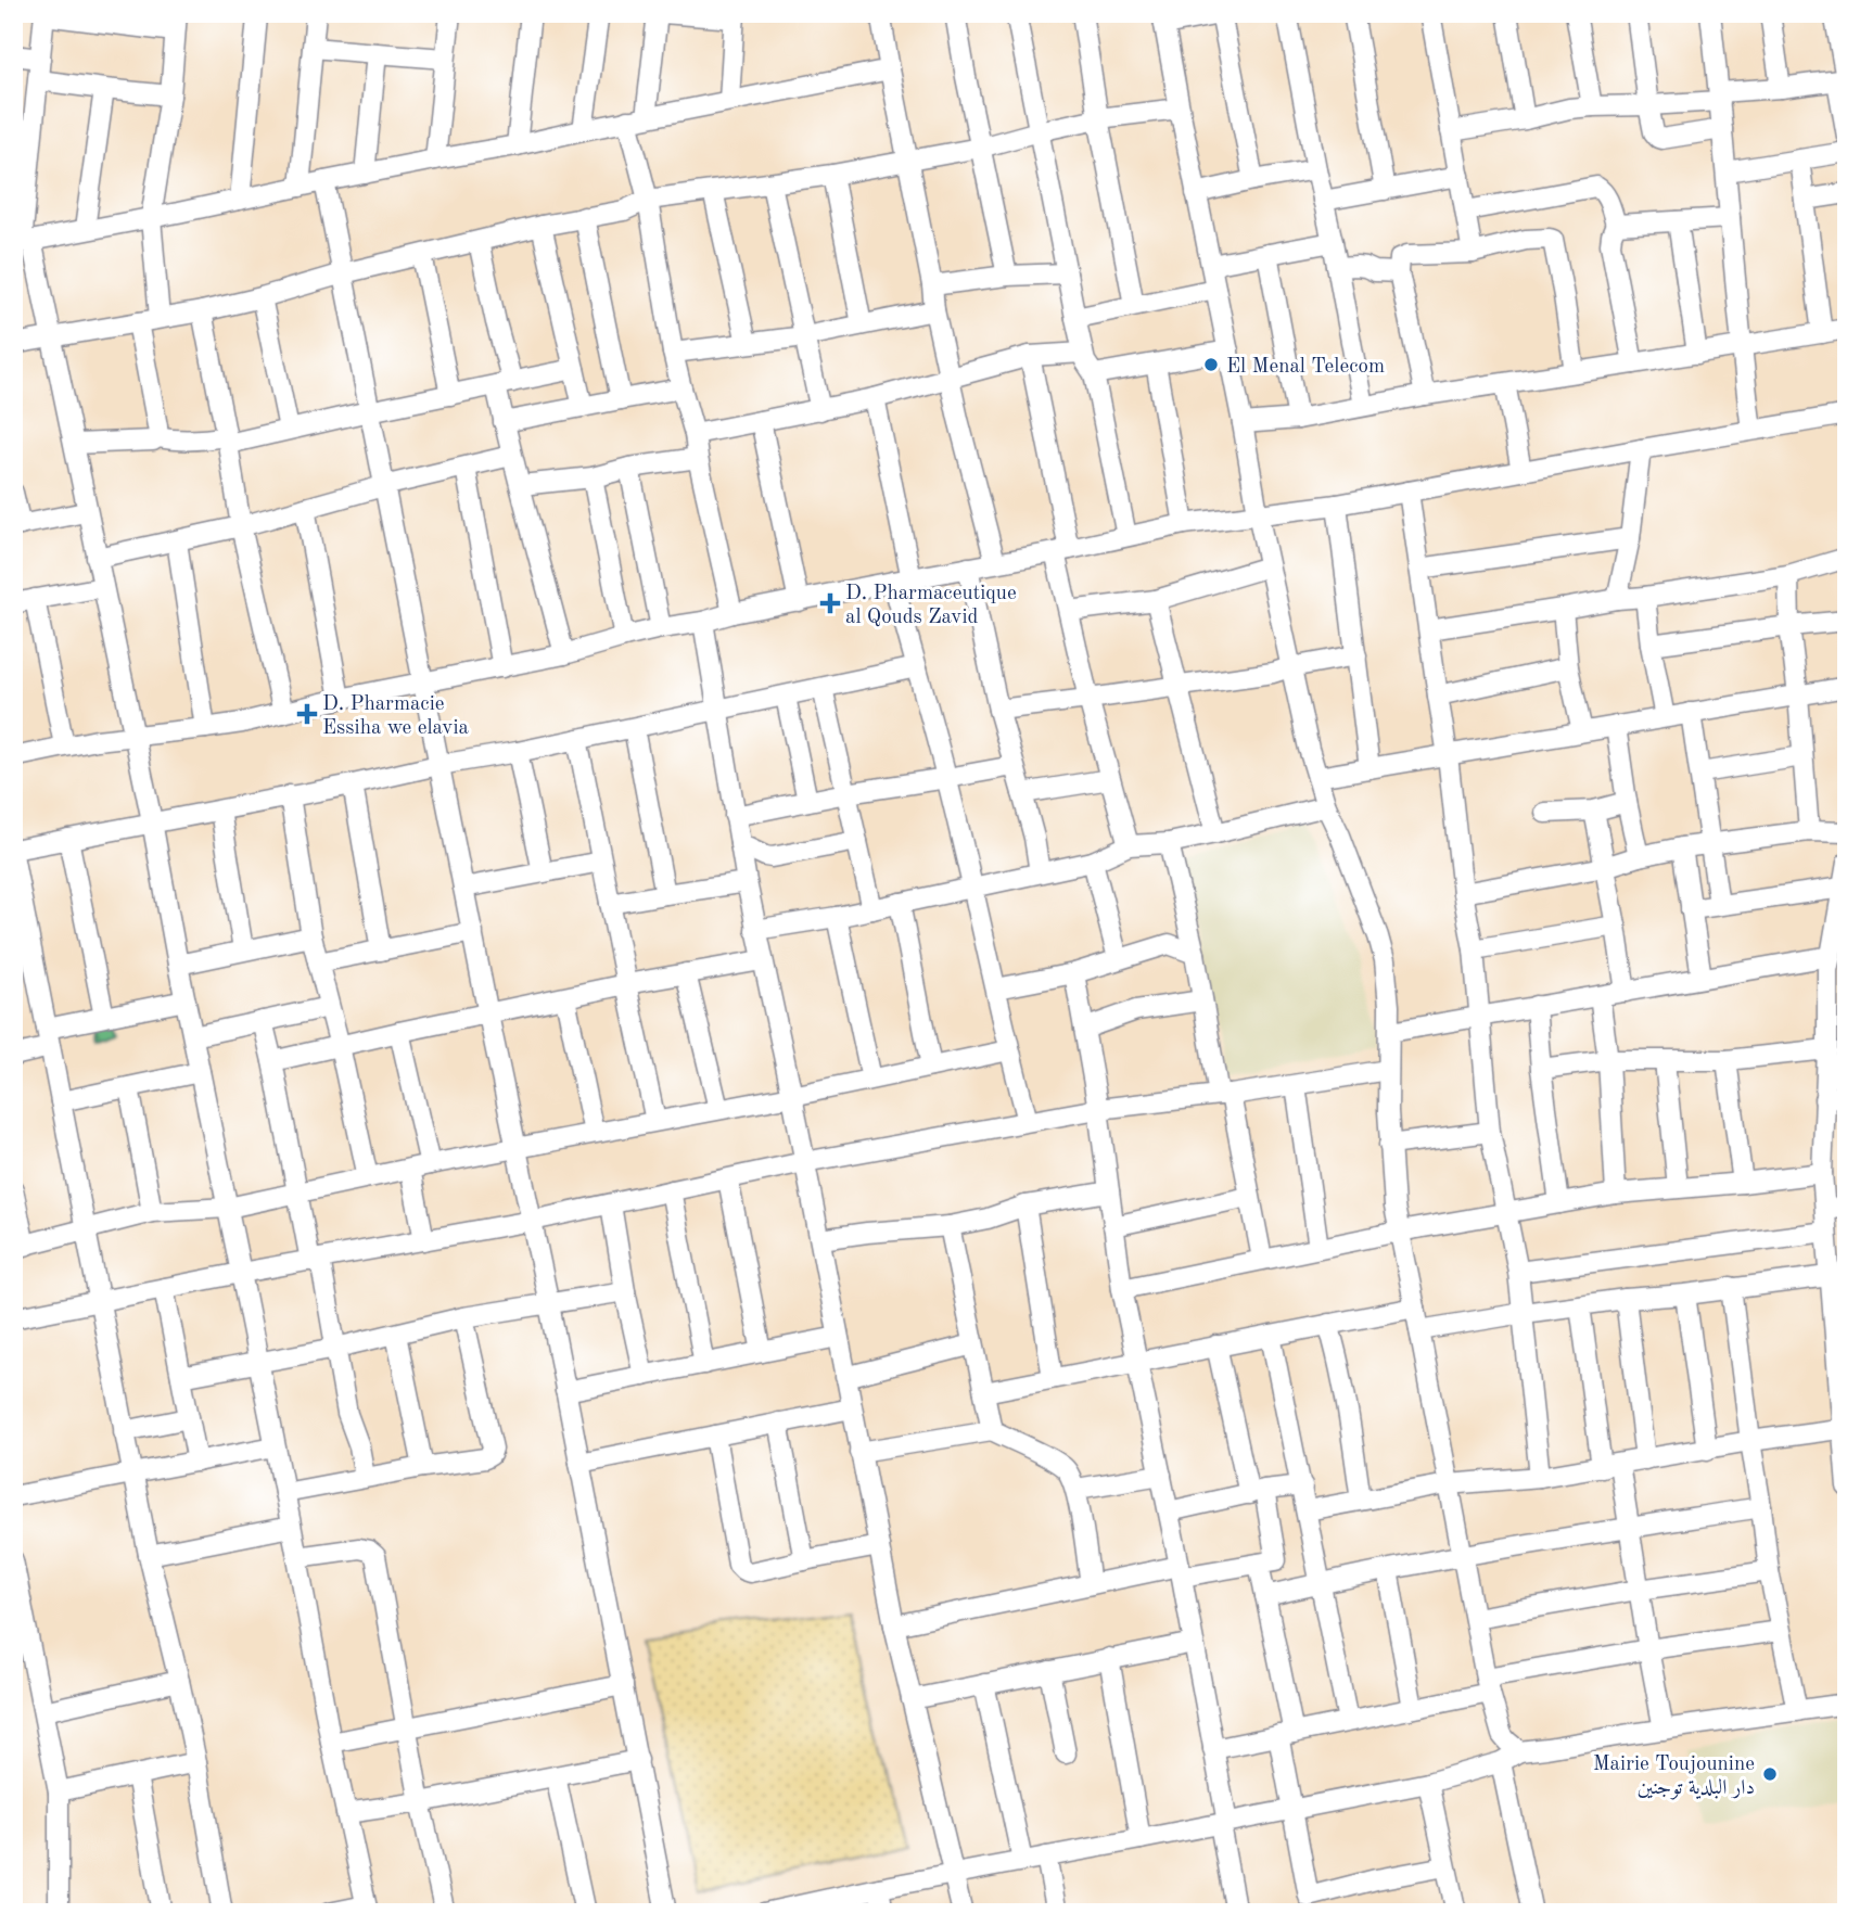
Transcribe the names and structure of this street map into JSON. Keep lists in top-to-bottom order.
{
  "places": {
    "other": ["El Menal Telecom", "Mairie Toujounine دار البلدية توجنين"],
    "health": ["D. Pharmaceutique al Qouds Zavid", "D. Pharmacie Essiha we elavia"]
  }
}
